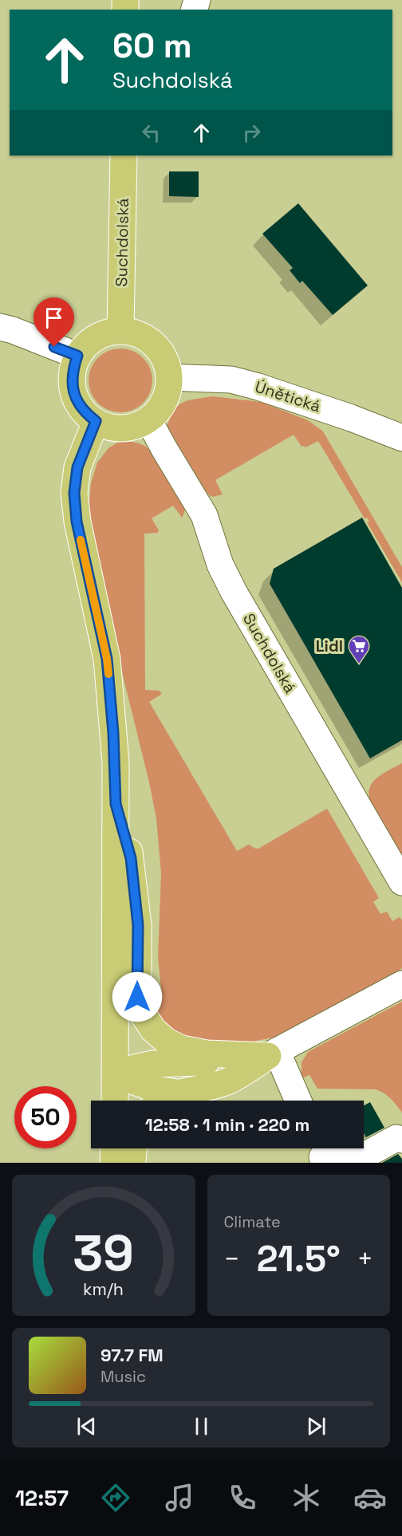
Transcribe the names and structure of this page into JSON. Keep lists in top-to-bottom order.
{
  "streets": {
    "main road": ["Suchdolská"],
    "street": ["Únětická"]
  },
  "crossings": [
    ["Suchdolská", "Únětická"]
  ],
  "places": {
    "supermarket": ["Lidl"]
  },
  "page": {
    "turn": ["60 m", "Suchdolská"],
    "limit": "50",
    "trip": "12:58 · 1 min · 220 m",
    "tile": "Climate",
    "heat": ["−", "21.5°", "+"],
    "song": ["97.7 FM", "Music"],
    "tabs": "12:57",
    "gauge": ["39", "km/h"]
  }
}
